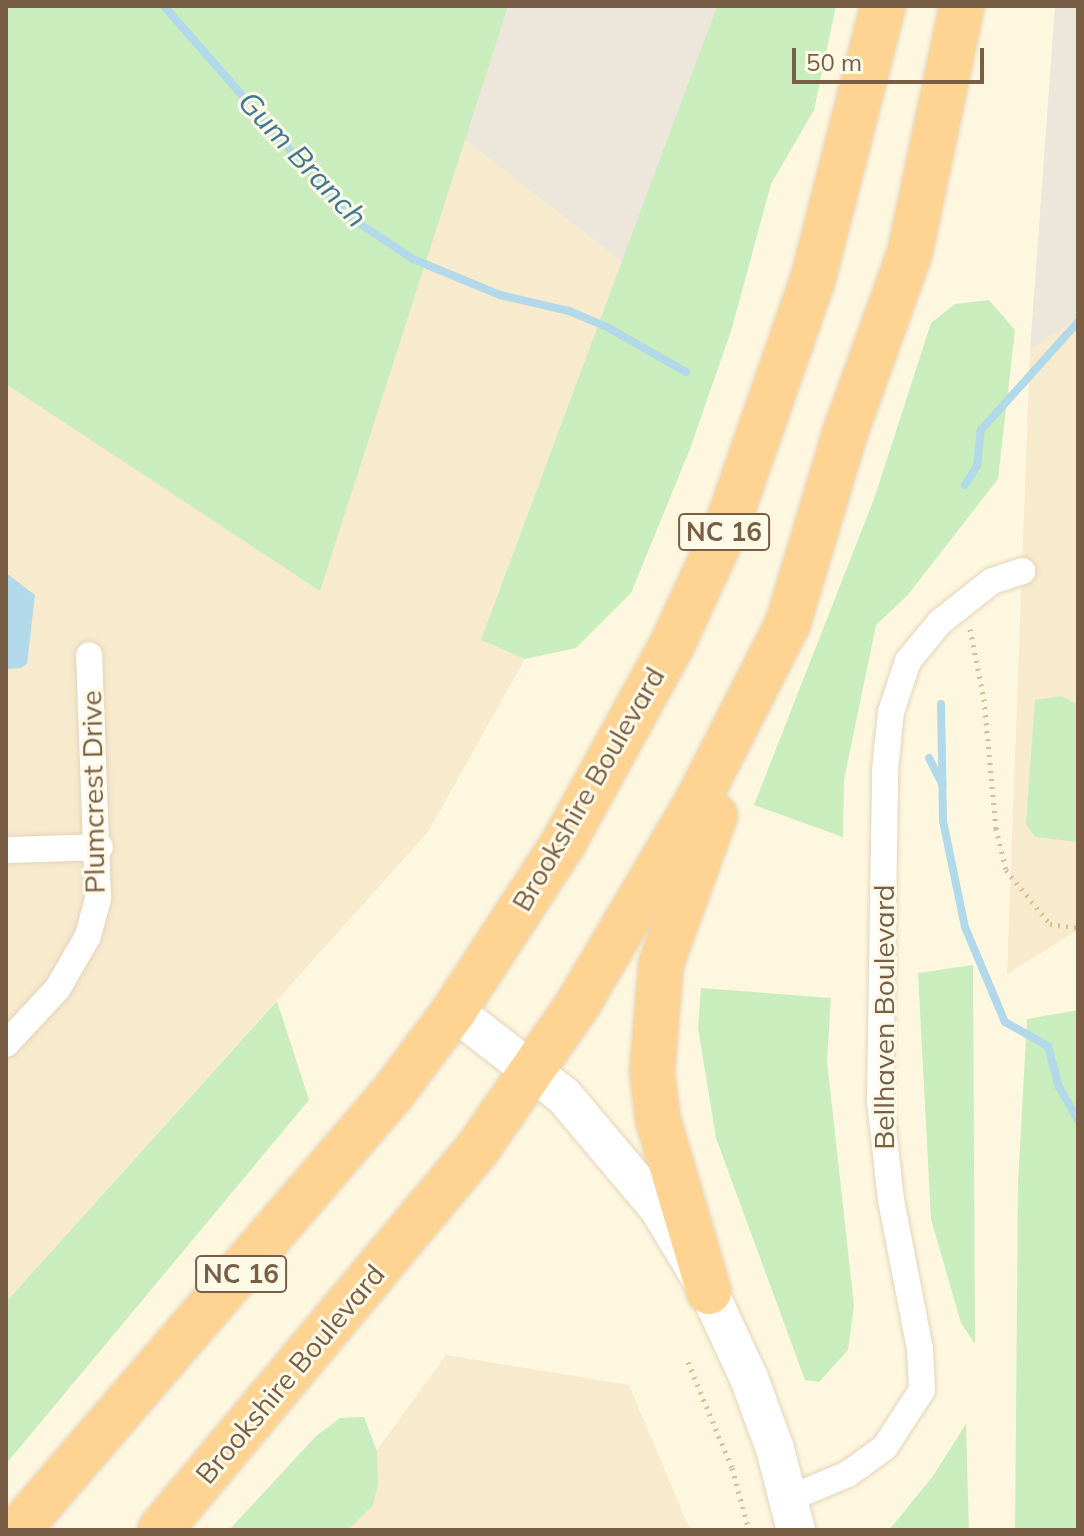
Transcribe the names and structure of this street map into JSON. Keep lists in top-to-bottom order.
{
  "streets": {
    "highway": ["NC 16", "Brookshire Boulevard"],
    "main road": ["Bellhaven Boulevard"],
    "street": ["Plumcrest Drive"]
  },
  "crossings": [
    ["Brookshire Boulevard", "Bellhaven Boulevard"]
  ],
  "water": ["Gum Branch"],
  "scale_bar": "50 m"
}
